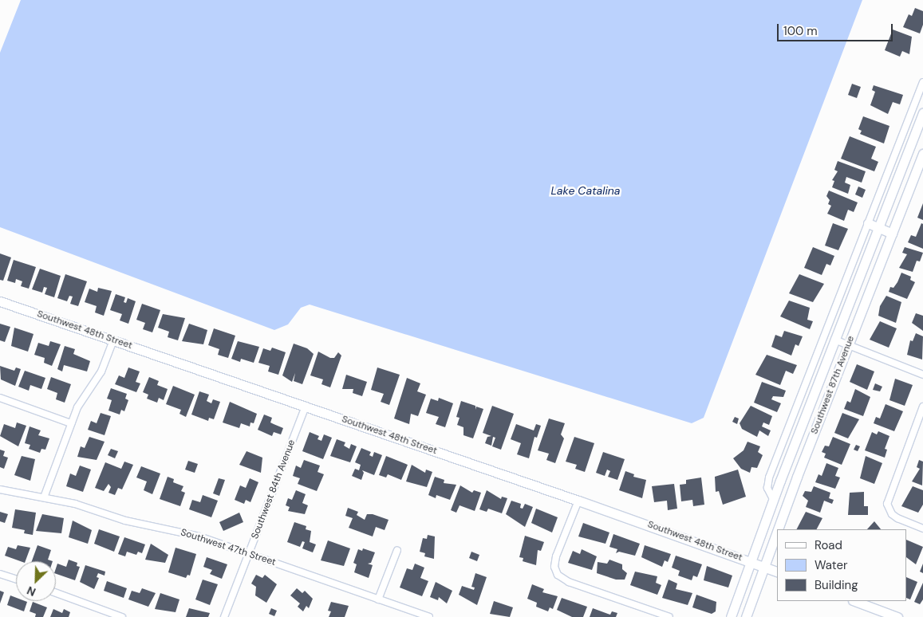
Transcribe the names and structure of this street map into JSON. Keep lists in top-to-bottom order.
{
  "streets": {
    "main road": ["Southwest 48th Street", "Southwest 87th Avenue"],
    "street": ["Southwest 84th Avenue", "Southwest 47th Street"]
  },
  "crossings": [
    ["Southwest 48th Street", "Southwest 87th Avenue"],
    ["Southwest 48th Street", "Southwest 84th Avenue"],
    ["Southwest 84th Avenue", "Southwest 47th Street"]
  ],
  "water": ["Lake Catalina"],
  "legend": ["Road", "Water", "Building"],
  "scale_bar": "100 m",
  "north": "bottom left"
}
